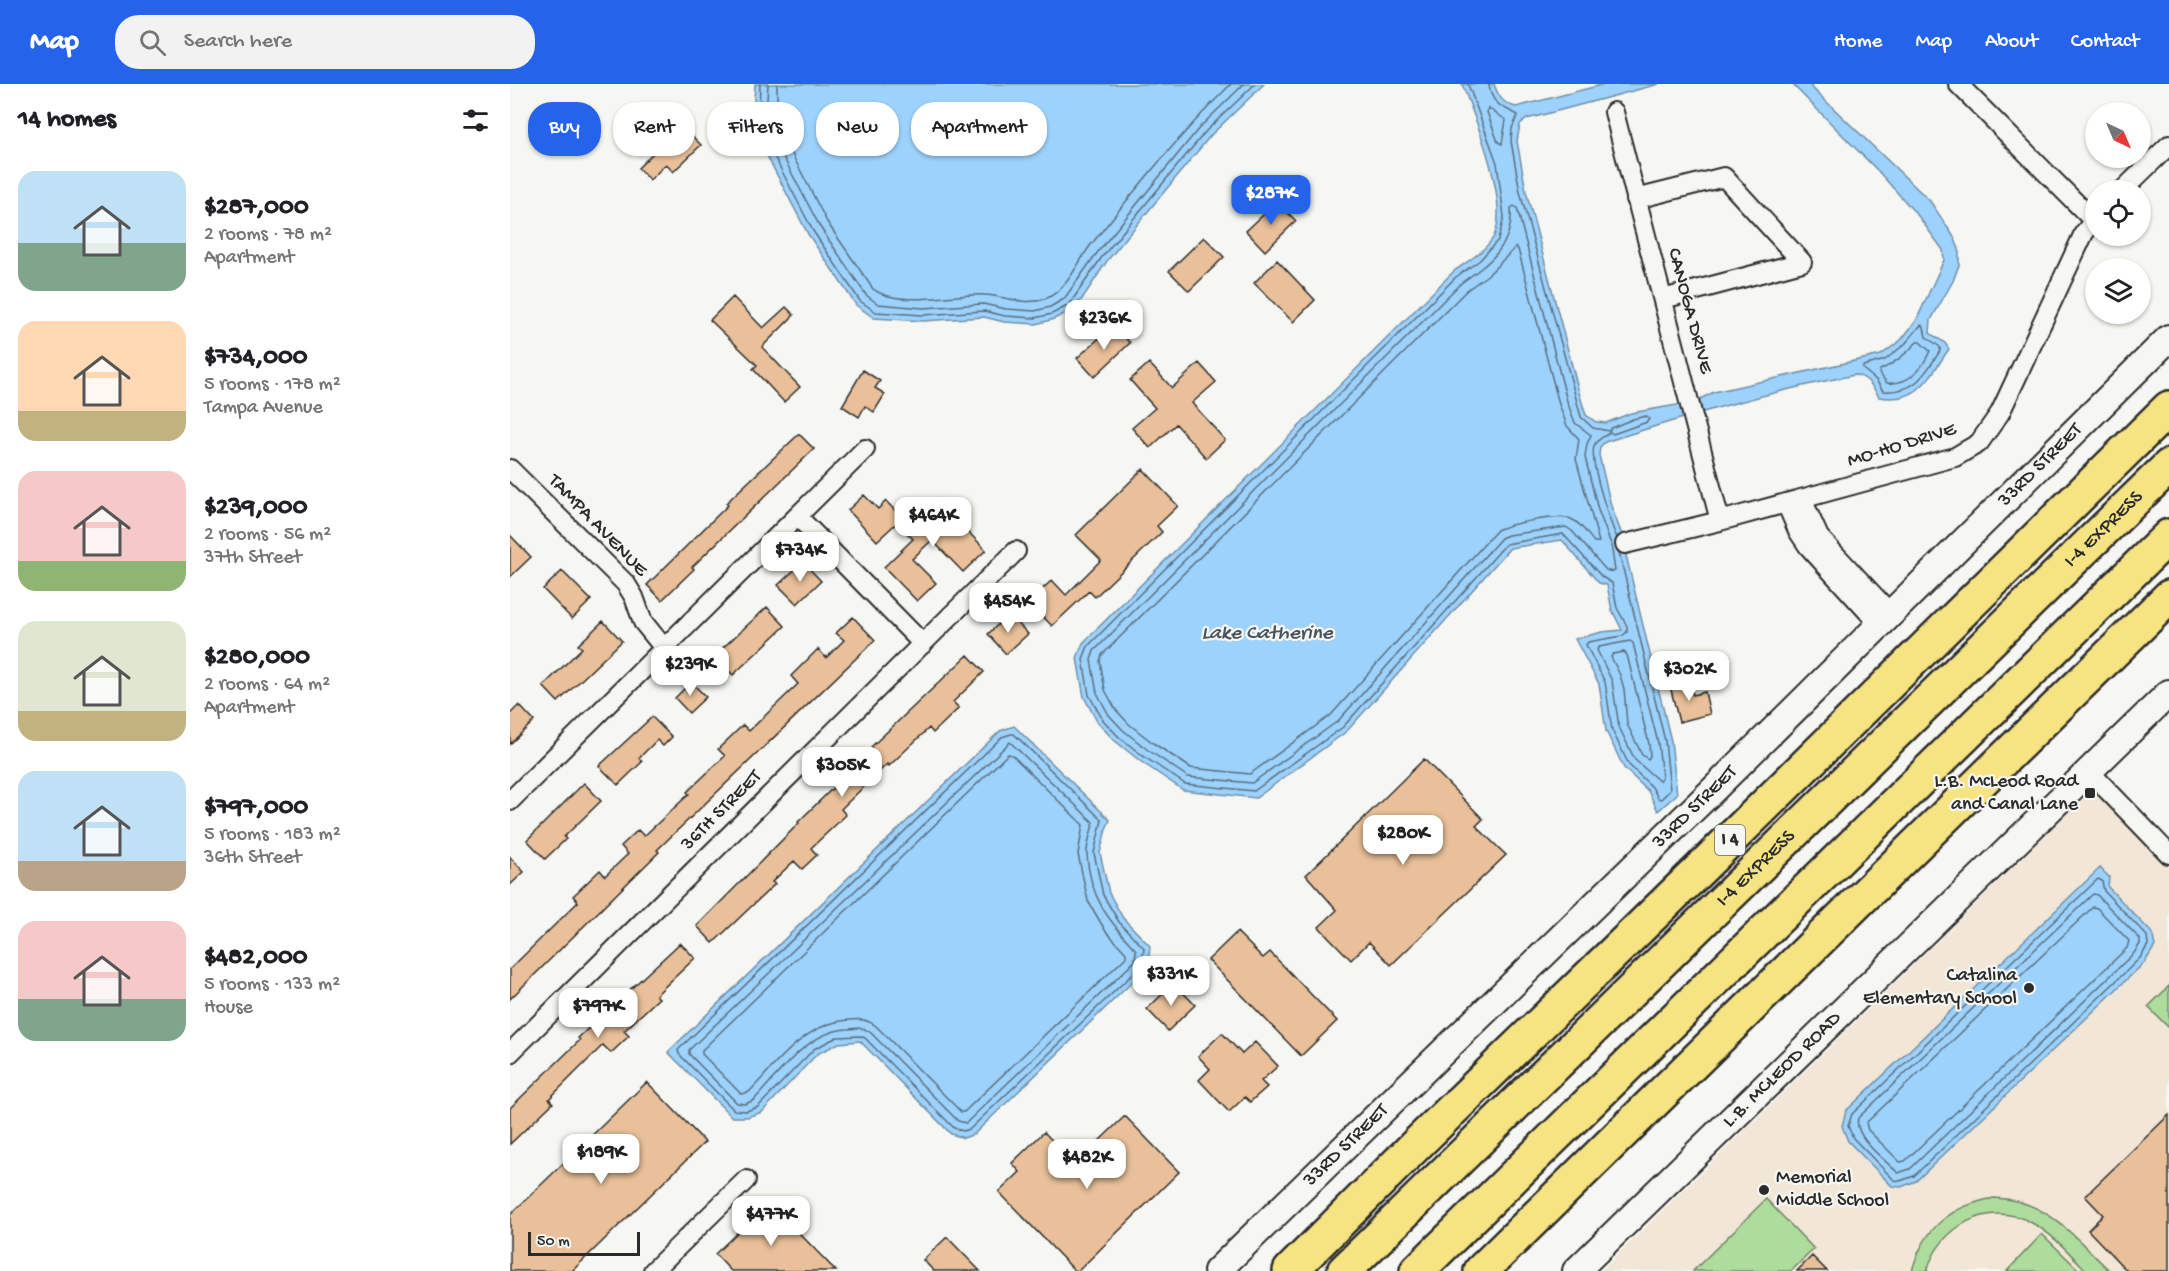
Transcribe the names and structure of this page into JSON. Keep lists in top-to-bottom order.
{
  "streets": {
    "highway": ["I-4 EXPRESS", "I 4"],
    "street": [
      "CANOGA DRIVE",
      "MO-HO DRIVE",
      "33RD STREET",
      "TAMPA AVENUE",
      "36TH STREET",
      "L.B. MCLEOD ROAD"
    ]
  },
  "crossings": [
    ["CANOGA DRIVE", "MO-HO DRIVE"]
  ],
  "water": ["Lake Catherine"],
  "places": {
    "transit": ["L.B. McLeod Road and Canal Lane"],
    "other": ["Catalina Elementary School", "Memorial Middle School"]
  },
  "scale_bar": "50 m",
  "north": "bottom right",
  "page": {
    "header": "Map",
    "search": "Search here",
    "nav": [
      "Home",
      "Map",
      "About",
      "Contact"
    ],
    "heading": "14 homes",
    "chip": [
      "Buy",
      "Rent",
      "Filters",
      "New",
      "Apartment"
    ],
    "list": [
      {
        "name": "$287,000",
        "note": "2 rooms · 78 m² · Apartment"
      },
      {
        "name": "$734,000",
        "note": "5 rooms · 178 m² · Tampa Avenue"
      },
      {
        "name": "$239,000",
        "note": "2 rooms · 56 m² · 37th Street"
      },
      {
        "name": "$280,000",
        "note": "2 rooms · 64 m² · Apartment"
      },
      {
        "name": "$797,000",
        "note": "5 rooms · 183 m² · 36th Street"
      },
      {
        "name": "$482,000",
        "note": "5 rooms · 133 m² · House"
      }
    ],
    "price": [
      "$287K",
      "$236K",
      "$464K",
      "$734K",
      "$454K",
      "$239K",
      "$302K",
      "$305K",
      "$280K",
      "$331K",
      "$797K",
      "$189K",
      "$482K",
      "$477K"
    ],
    "scale": "50 m"
  }
}
